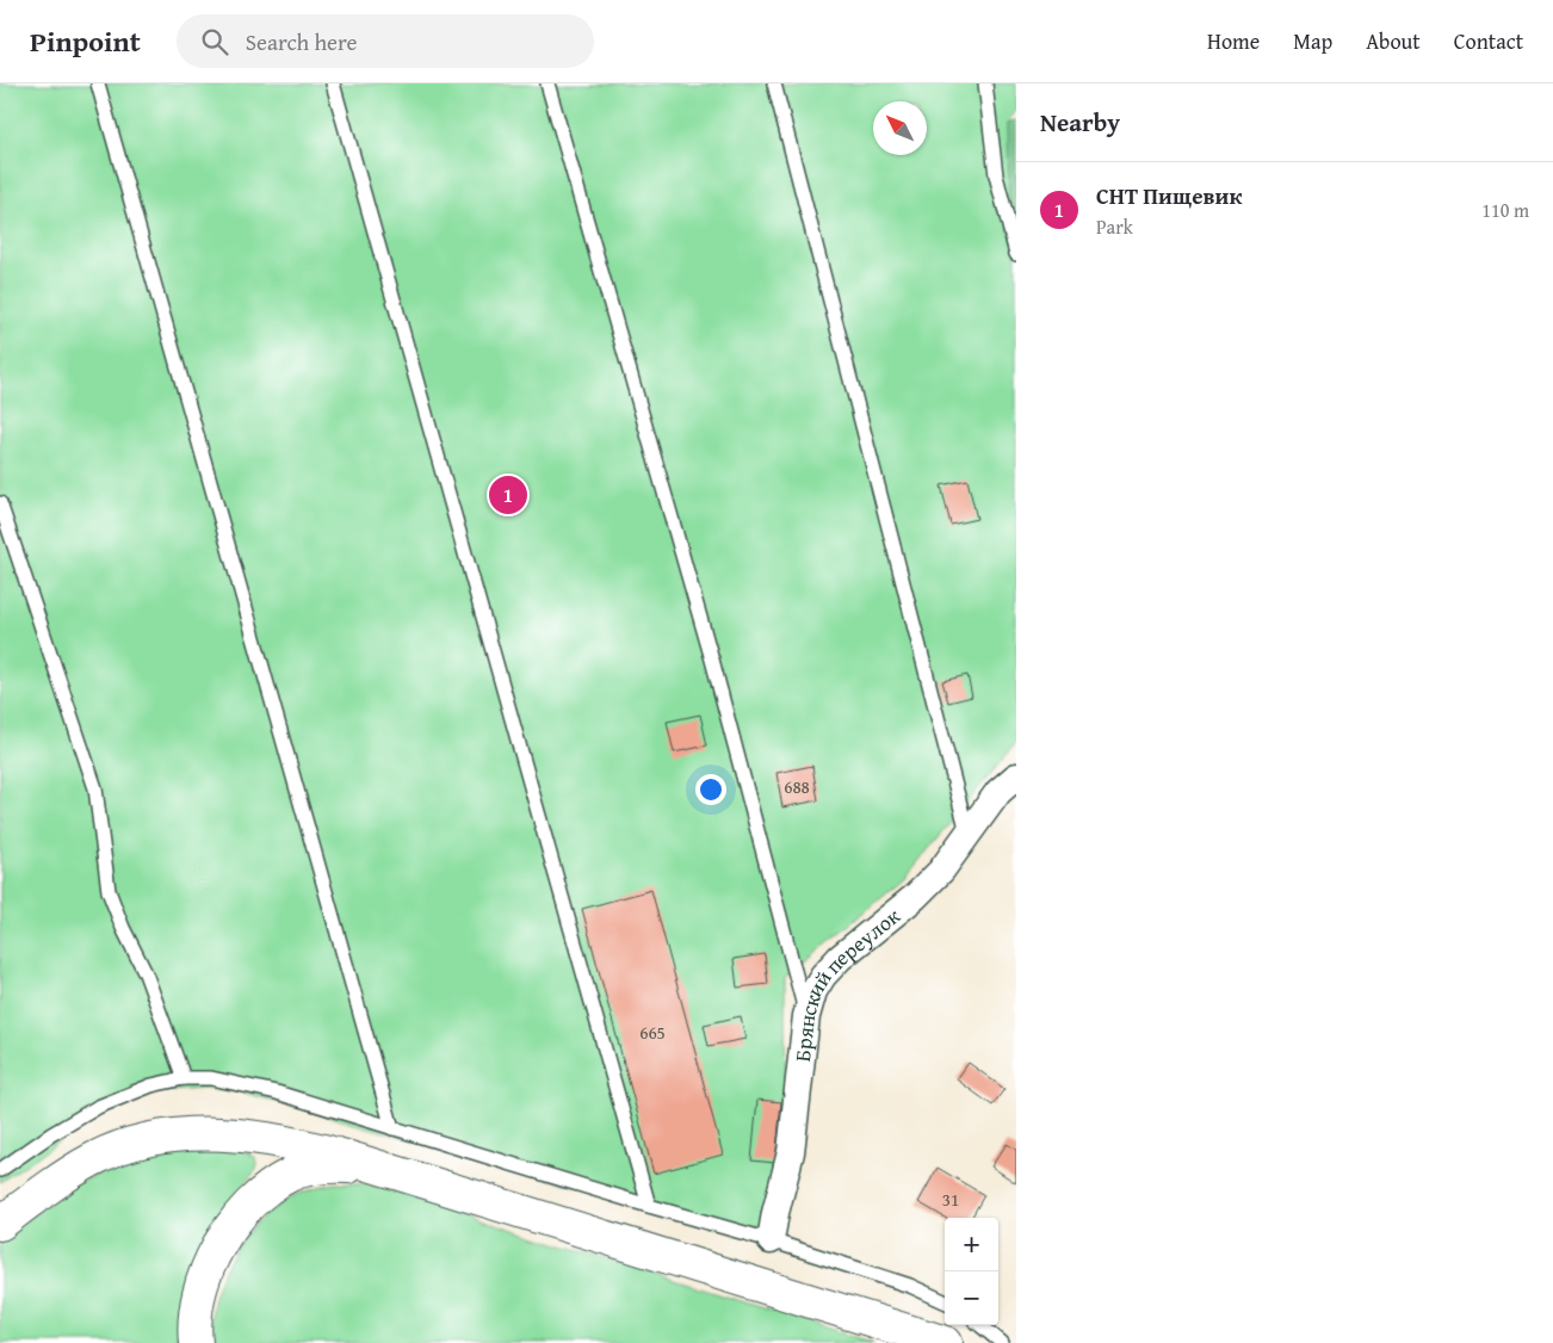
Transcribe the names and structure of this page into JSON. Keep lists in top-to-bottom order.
{
  "streets": {
    "street": ["Брянский переулок"]
  },
  "house_numbers": ["688", "665", "31"],
  "north": "top left",
  "page": {
    "header": "Pinpoint",
    "search": "Search here",
    "nav": [
      "Home",
      "Map",
      "About",
      "Contact"
    ],
    "heading": "Nearby",
    "list": [
      {
        "mark": "1",
        "name": "СНТ Пищевик",
        "note": "Park",
        "value": "110 m"
      }
    ],
    "pins": "1",
    "map_buttons": ["+", "−"]
  }
}
